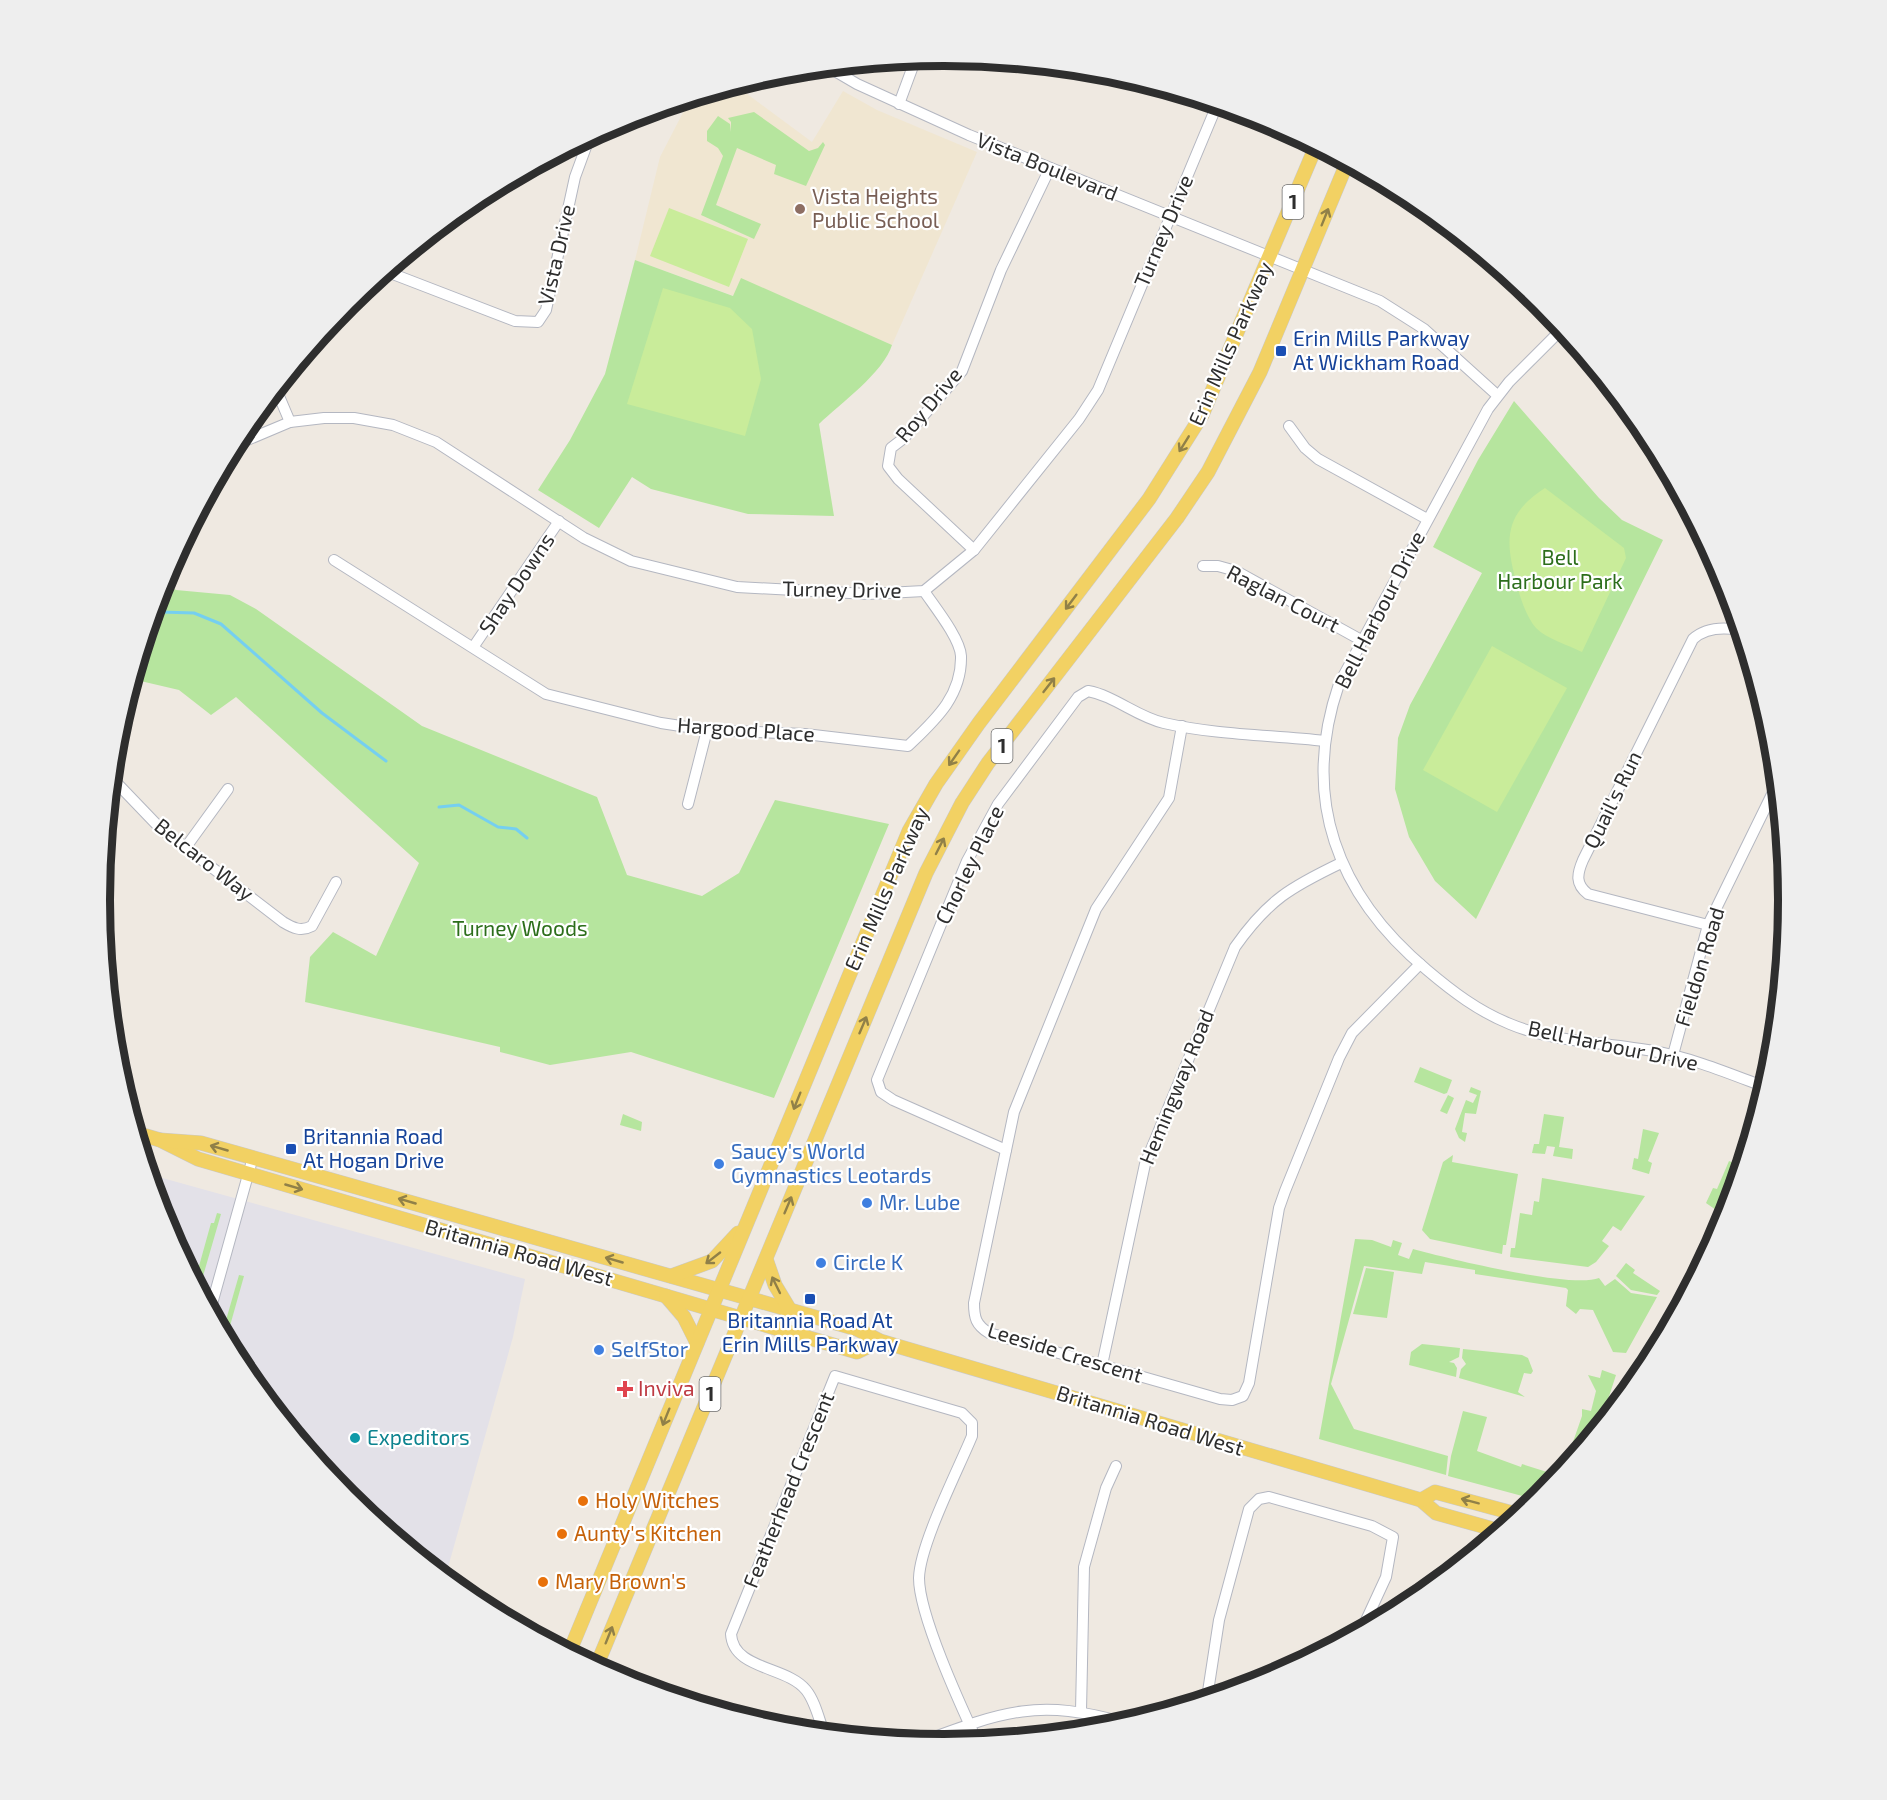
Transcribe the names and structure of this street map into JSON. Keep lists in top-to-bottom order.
{
  "streets": {
    "main road": ["1", "Erin Mills Parkway", "Britannia Road West"],
    "street": [
      "Vista Boulevard",
      "Turney Drive",
      "Vista Drive",
      "Roy Drive",
      "Shay Downs",
      "Raglan Court",
      "Bell Harbour Drive",
      "Hargood Place",
      "Quail's Run",
      "Belcaro Way",
      "Chorley Place",
      "Fieldon Road",
      "Hemingway Road",
      "Leeside Crescent",
      "Featherhead Crescent"
    ]
  },
  "crossings": [
    ["Vista Boulevard", "Turney Drive"],
    ["Vista Boulevard", "Erin Mills Parkway"],
    ["Vista Boulevard", "Roy Drive"],
    ["Vista Boulevard", "Bell Harbour Drive"],
    ["Turney Drive", "Roy Drive"],
    ["Turney Drive", "Shay Downs"],
    ["Turney Drive", "Hargood Place"],
    ["Erin Mills Parkway", "Britannia Road West"],
    ["Shay Downs", "Hargood Place"],
    ["Raglan Court", "Bell Harbour Drive"],
    ["Bell Harbour Drive", "Chorley Place"],
    ["Bell Harbour Drive", "Fieldon Road"],
    ["Bell Harbour Drive", "Hemingway Road"],
    ["Bell Harbour Drive", "Leeside Crescent"],
    ["Quail's Run", "Fieldon Road"],
    ["Chorley Place", "Leeside Crescent"],
    ["Hemingway Road", "Leeside Crescent"]
  ],
  "parks": ["Bell Harbour Park", "Turney Woods"],
  "places": {
    "other": [
      "Vista Heights Public School",
      "Saucy's World Gymnastics Leotards",
      "Mr. Lube",
      "Circle K",
      "SelfStor",
      "Expeditors",
      "Holy Witches",
      "Aunty's Kitchen",
      "Mary Brown's"
    ],
    "transit": ["Erin Mills Parkway At Wickham Road", "Britannia Road At Hogan Drive", "Britannia Road At Erin Mills Parkway"],
    "health": ["Inviva"]
  }
}
